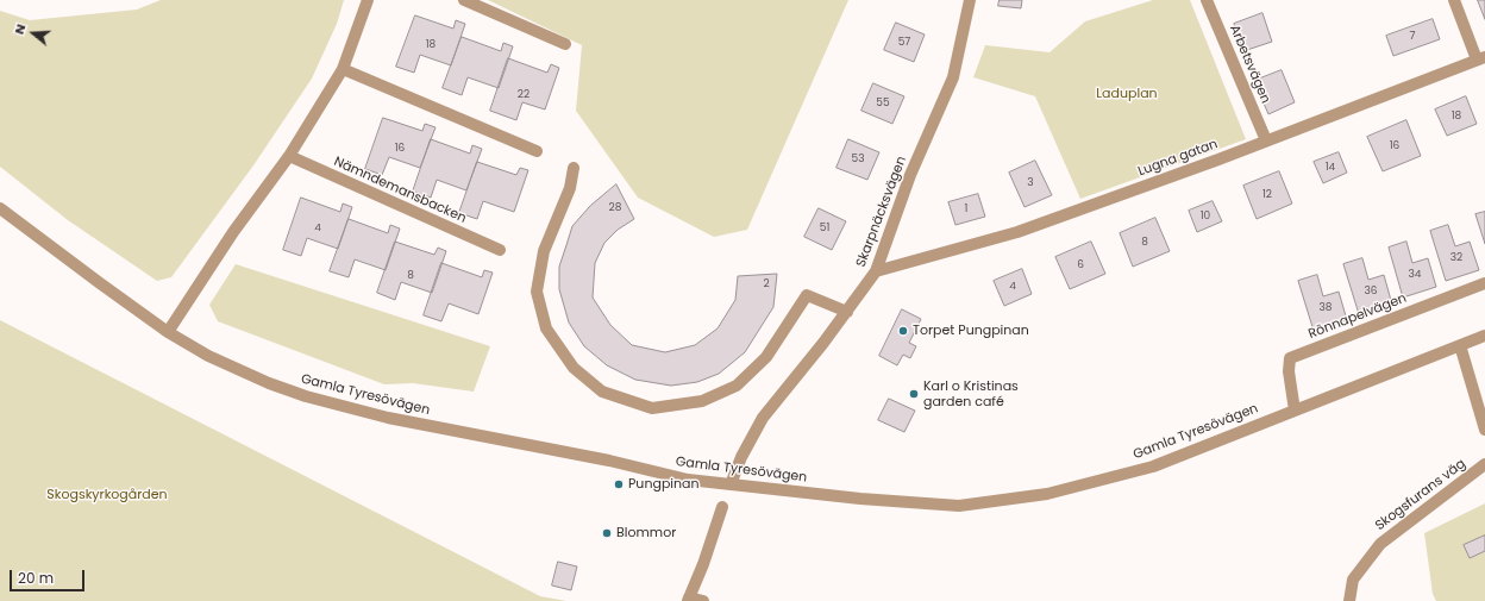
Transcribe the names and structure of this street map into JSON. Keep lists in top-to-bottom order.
{
  "streets": {
    "street": [
      "Arbetsvägen",
      "Lugna gatan",
      "Nämndemansbacken",
      "Skarpnäcksvägen",
      "Rönnapelvägen",
      "Gamla Tyresövägen",
      "Skogsfurans väg"
    ]
  },
  "crossings": [
    ["Arbetsvägen", "Lugna gatan"],
    ["Lugna gatan", "Skarpnäcksvägen"],
    ["Skarpnäcksvägen", "Gamla Tyresövägen"],
    ["Rönnapelvägen", "Gamla Tyresövägen"]
  ],
  "parks": ["Laduplan", "Skogskyrkogården"],
  "places": [
    "Torpet Pungpinan",
    "Karl o Kristinas garden café",
    "Pungpinan",
    "Blommor"
  ],
  "house_numbers": [
    "7",
    "57",
    "18",
    "22",
    "55",
    "18",
    "16",
    "16",
    "53",
    "14",
    "3",
    "12",
    "28",
    "1",
    "10",
    "4",
    "51",
    "8",
    "32",
    "6",
    "34",
    "8",
    "2",
    "4",
    "36",
    "38"
  ],
  "scale_bar": "20 m",
  "north": "left"
}
